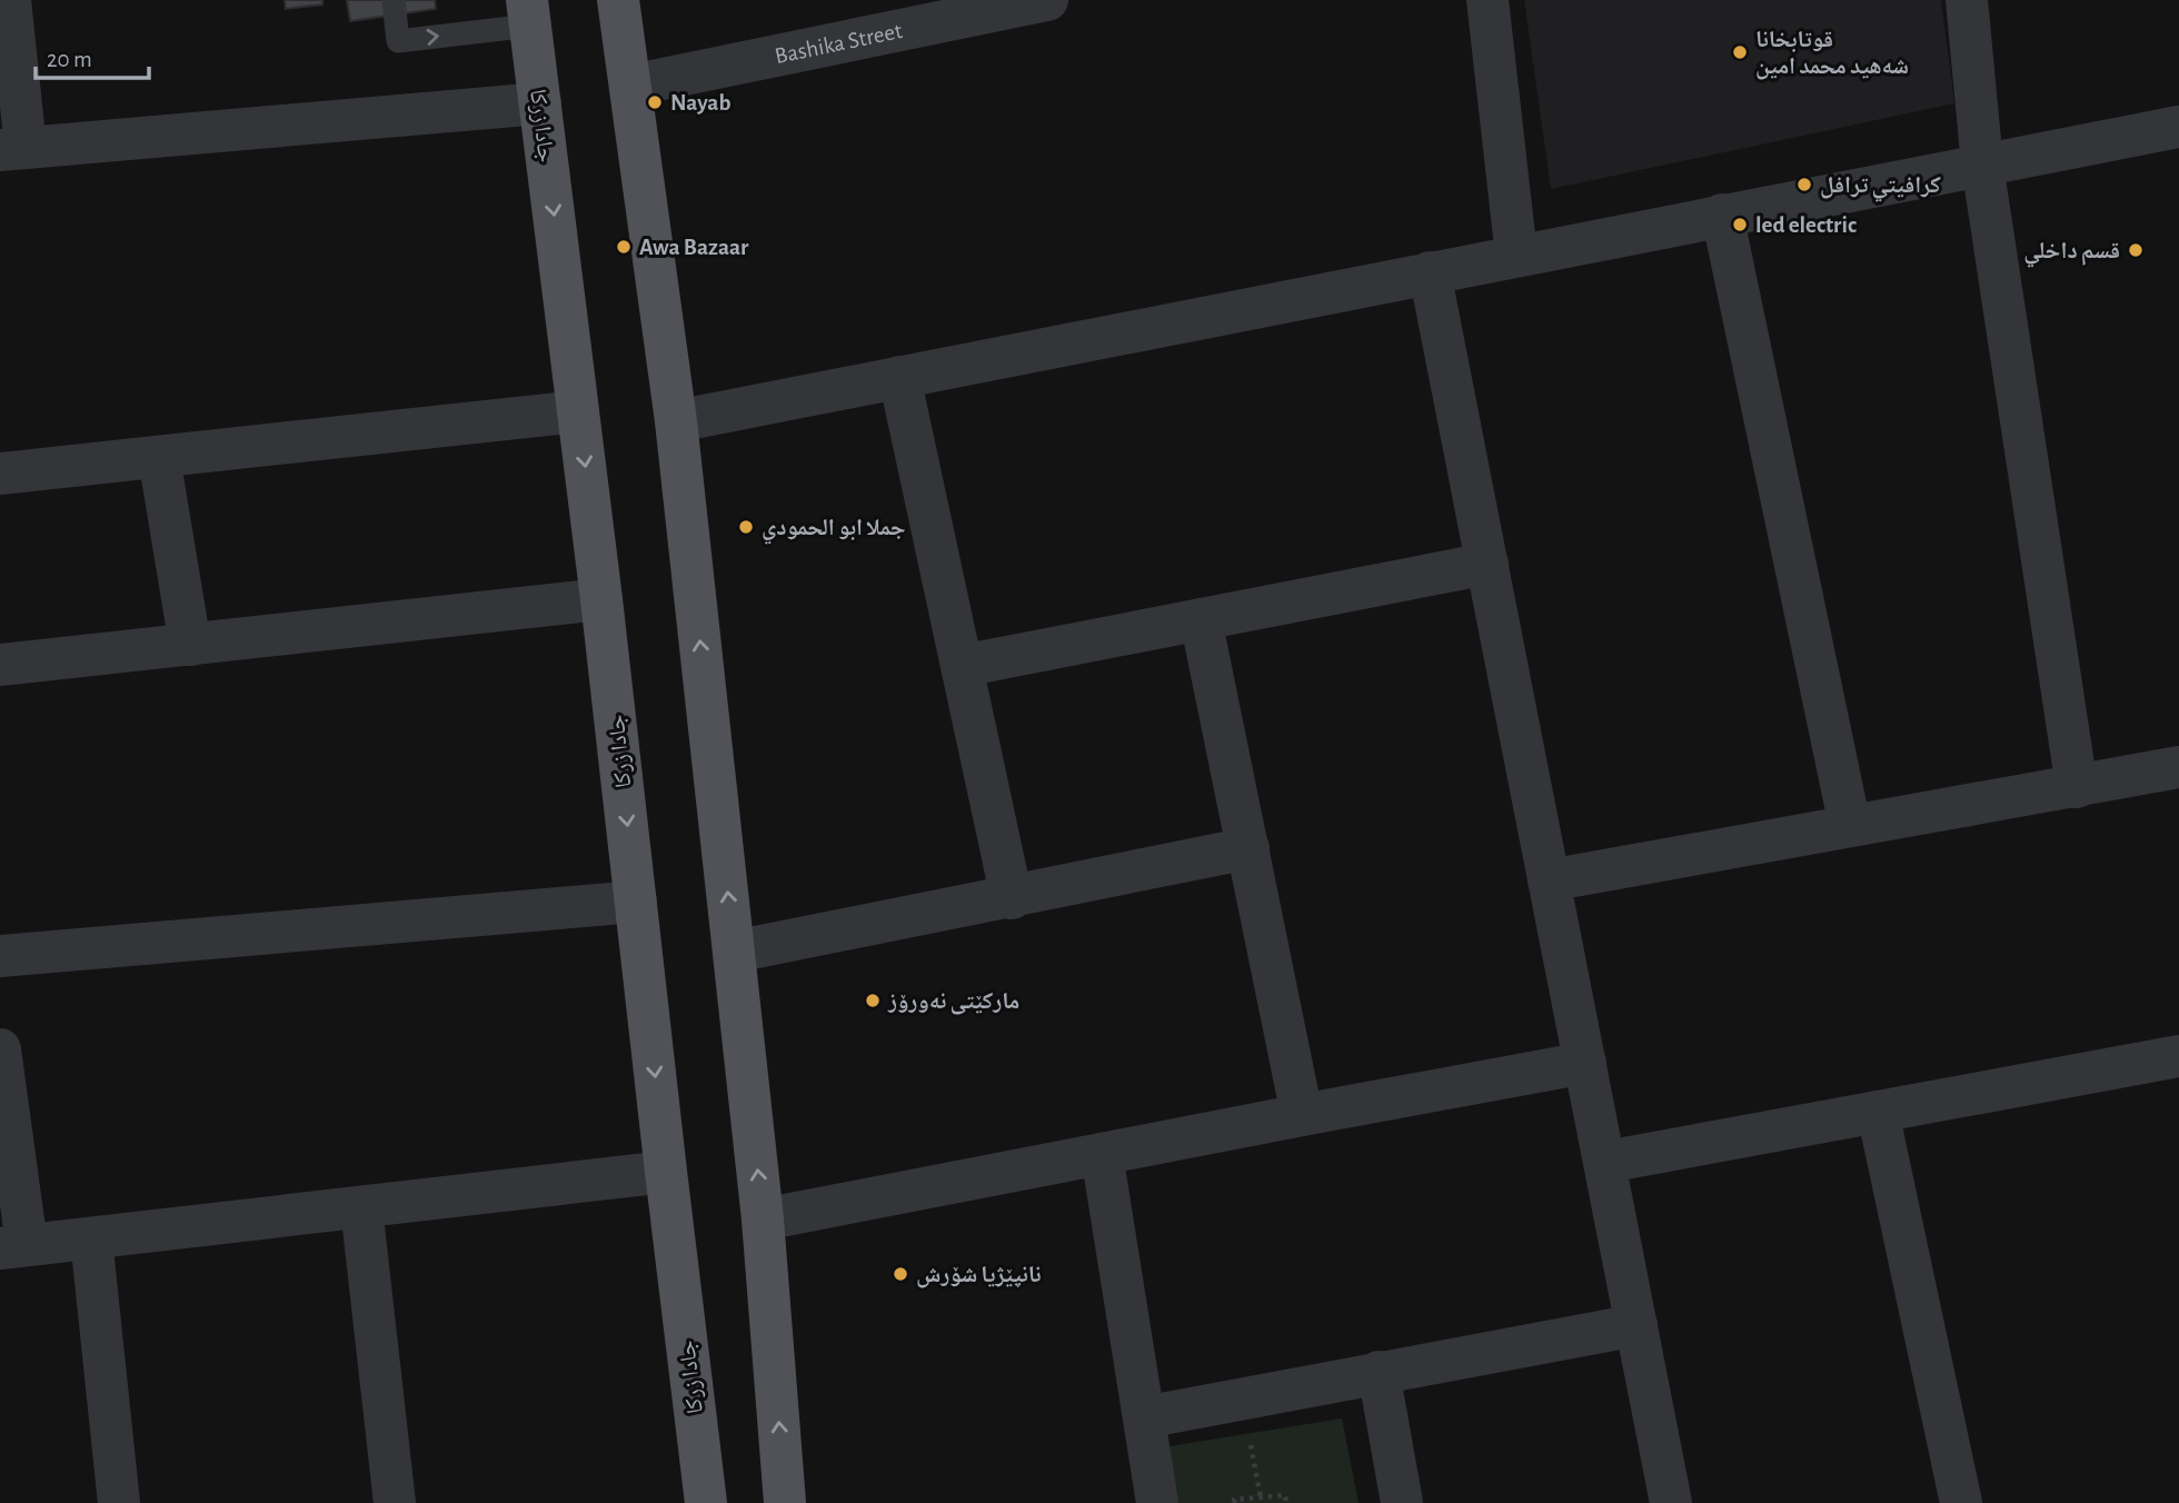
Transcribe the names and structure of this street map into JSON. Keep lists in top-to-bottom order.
{
  "streets": {
    "main road": ["جادا زرکا"],
    "street": ["Bashika Street"]
  },
  "places": [
    "قوتابخانا شەهید محمد امین",
    "Nayab",
    "كرافيتي ترافل",
    "led electric",
    "Awa Bazaar",
    "قسم داخلي",
    "جملا ابو الحمودي",
    "مارکێتی نەورۆز",
    "نانپێژیا شۆرش"
  ],
  "scale_bar": "20 m"
}
